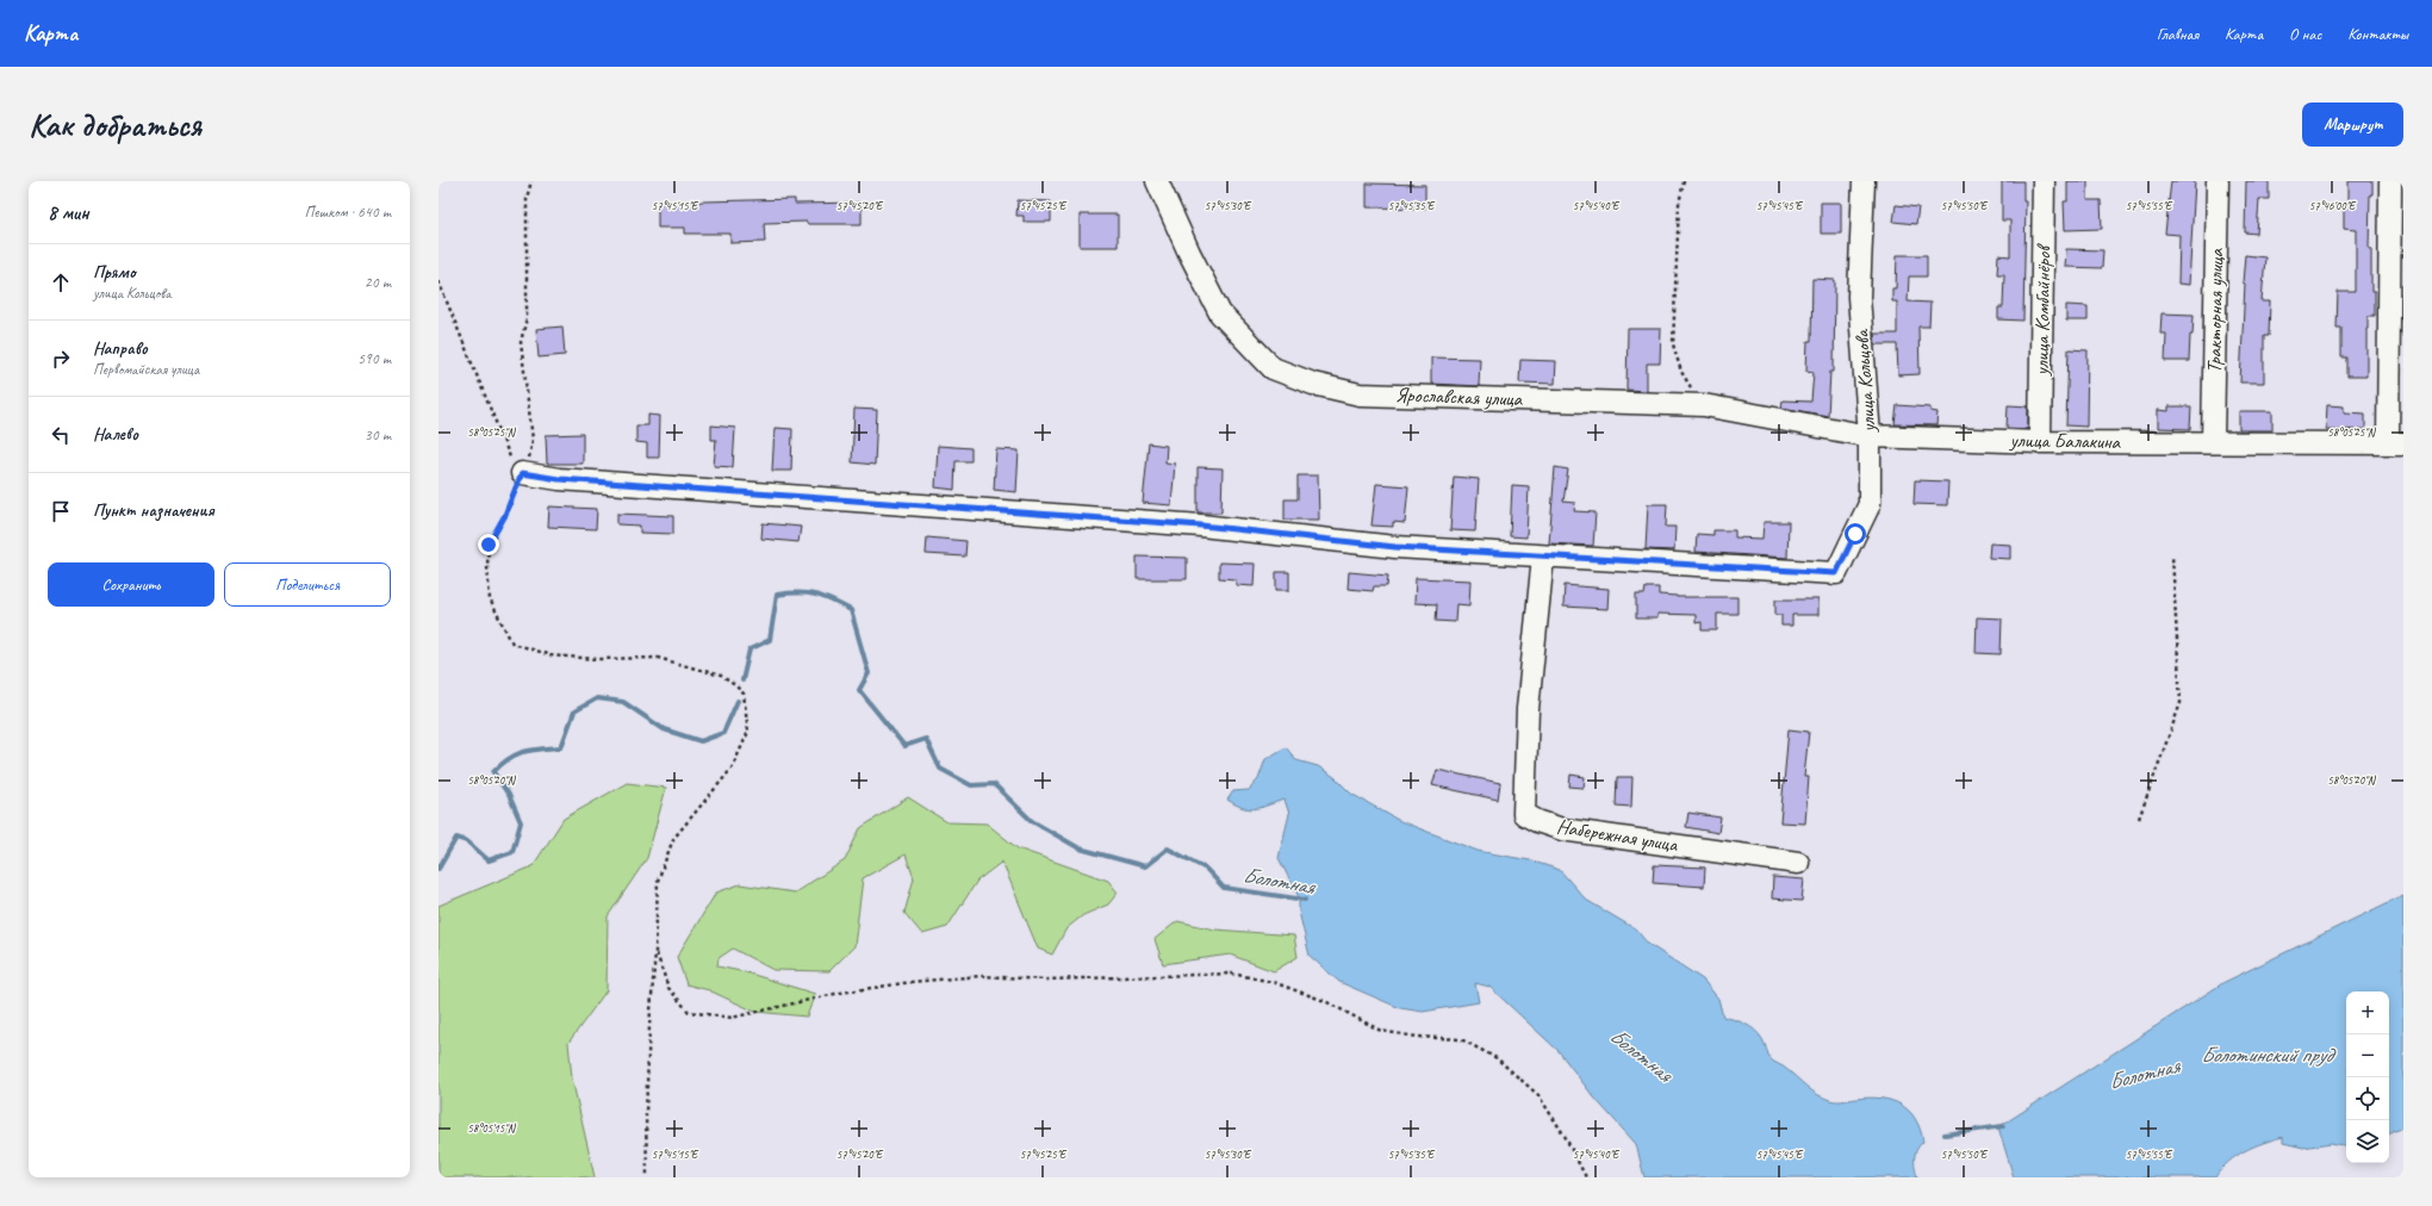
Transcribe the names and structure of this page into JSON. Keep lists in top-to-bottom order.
{
  "streets": {
    "street": [
      "улица Комбайнёров",
      "Тракторная улица",
      "улица Кольцова",
      "Ярославская улица",
      "улица Балакина",
      "Набережная улица"
    ]
  },
  "crossings": [
    ["улица Комбайнёров", "улица Балакина"],
    ["Тракторная улица", "улица Балакина"],
    ["улица Кольцова", "Ярославская улица"],
    ["улица Кольцова", "улица Балакина"],
    ["улица Кольцова", "Набережная улица"],
    ["Ярославская улица", "улица Балакина"]
  ],
  "water": ["Болотная", "Болотинский пруд"],
  "page": {
    "header": "Карта",
    "nav": [
      "Главная",
      "Карта",
      "О нас",
      "Контакты"
    ],
    "buttons": [
      "Маршрут",
      ["Сохранить", "Поделиться"]
    ],
    "title": "Как добраться",
    "heading": ["8 мин", "Пешком · 640 m"],
    "list": [
      ["Прямо", "улица Кольцова", "20 m"],
      ["Направо", "Первомайская улица", "590 m"],
      ["Налево", "30 m"],
      "Пункт назначения"
    ],
    "map_buttons": ["+", "−"]
  },
  "coordinates": [
    "57°45'15\"E",
    "57°45'20\"E",
    "57°45'25\"E",
    "57°45'30\"E",
    "57°45'35\"E",
    "57°45'40\"E",
    "57°45'45\"E",
    "57°45'50\"E",
    "57°45'55\"E",
    "57°46'00\"E",
    "58°05'25\"N",
    "58°05'20\"N",
    "58°05'15\"N"
  ]
}
